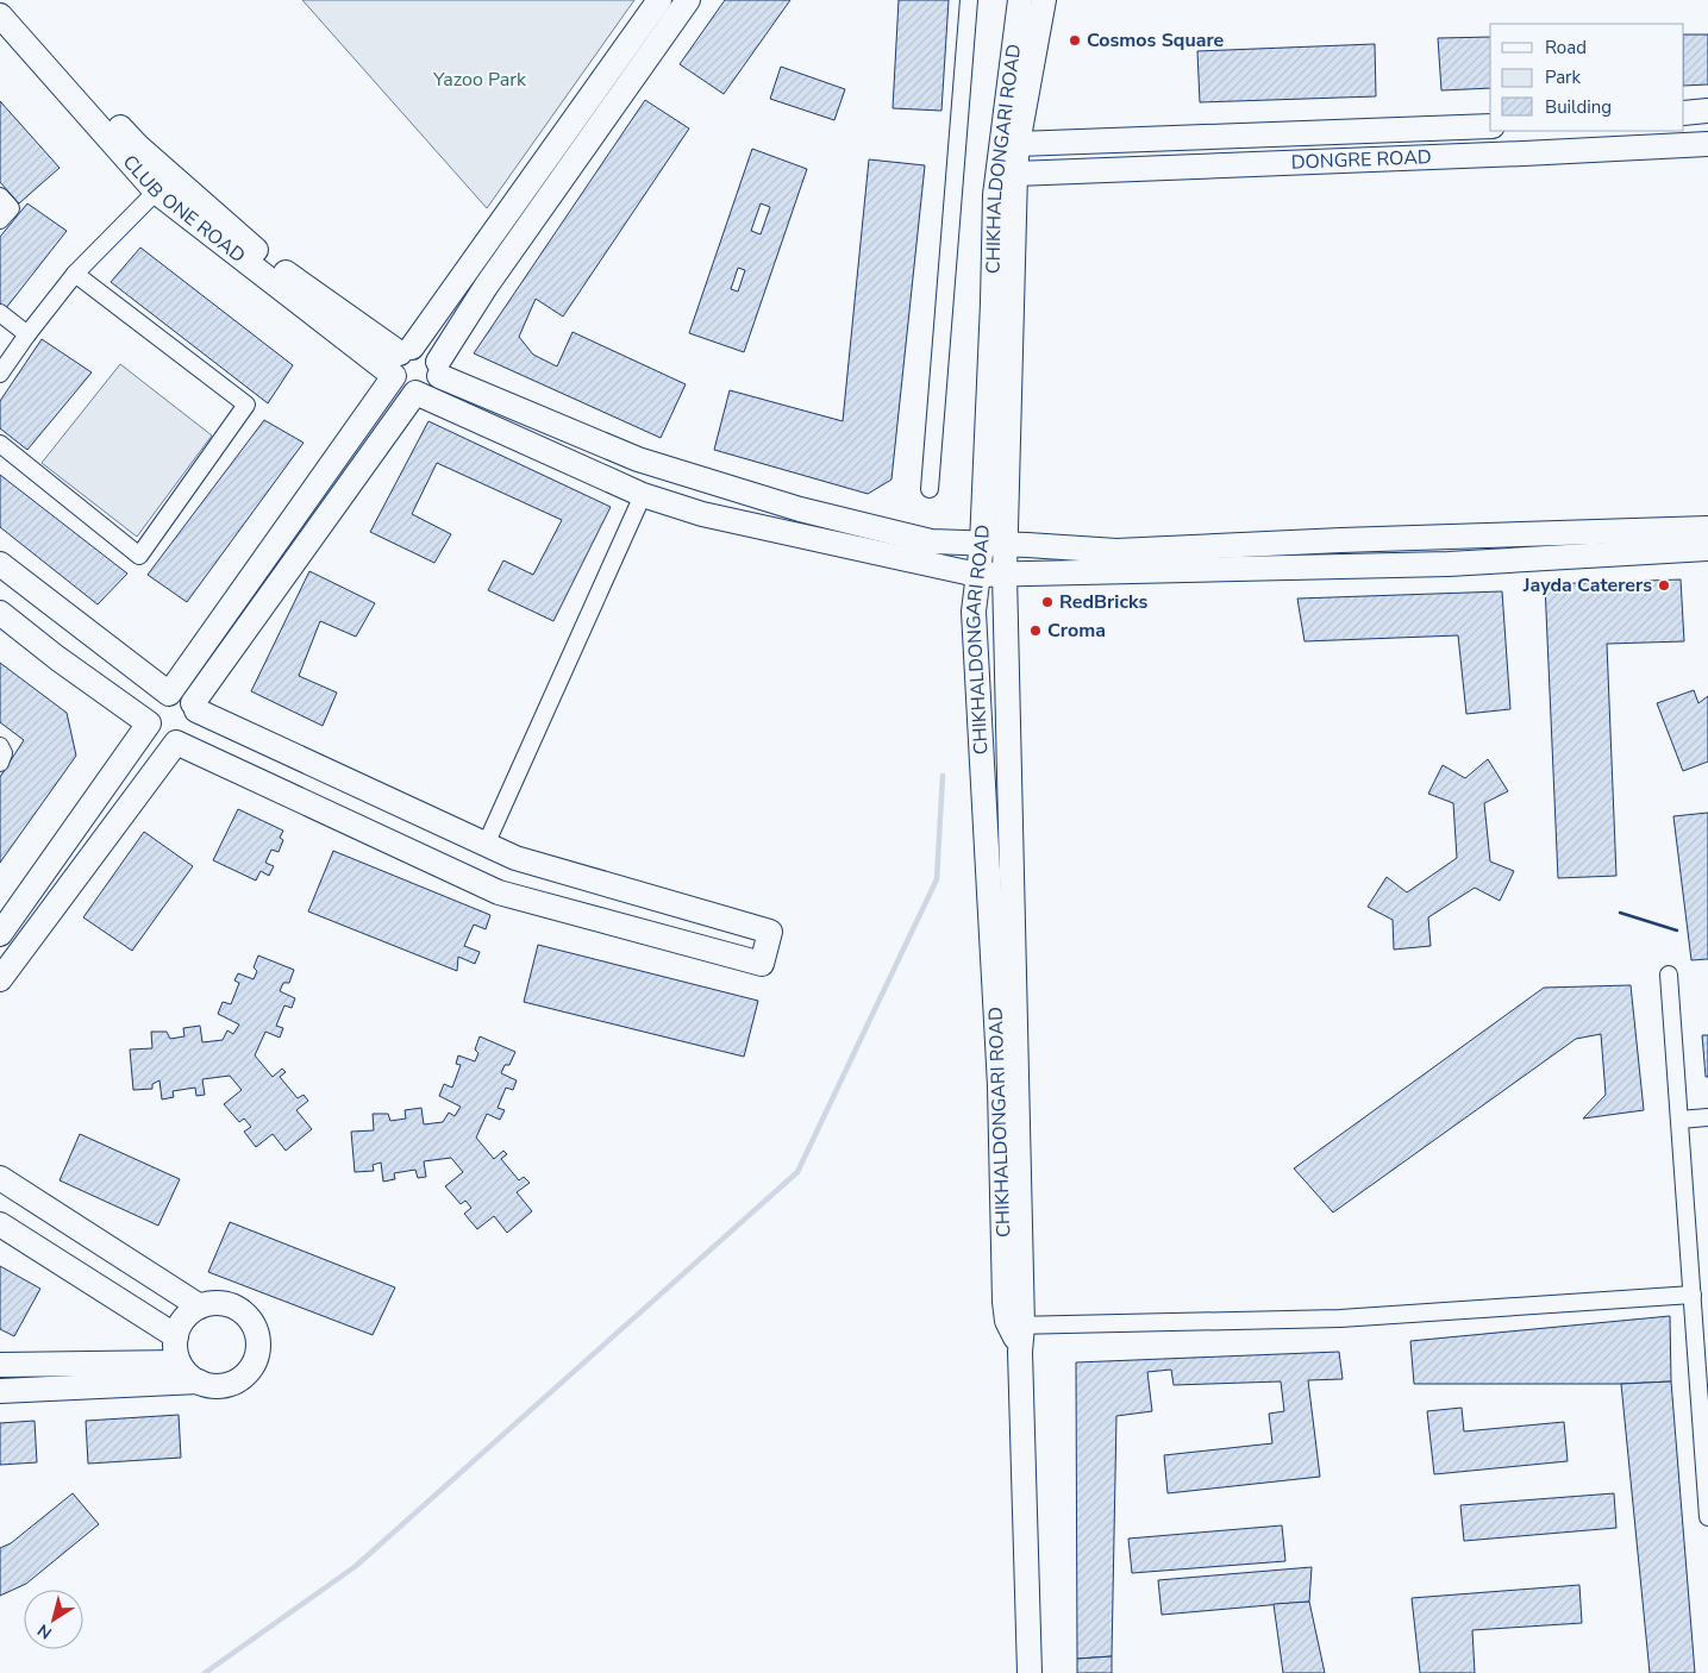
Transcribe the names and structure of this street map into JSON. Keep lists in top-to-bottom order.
{
  "streets": {
    "street": ["CHIKHALDONGARI ROAD", "DONGRE ROAD", "CLUB ONE ROAD"]
  },
  "crossings": [
    ["CHIKHALDONGARI ROAD", "DONGRE ROAD"],
    ["CHIKHALDONGARI ROAD", "CLUB ONE ROAD"]
  ],
  "parks": ["Yazoo Park"],
  "places": [
    "Cosmos Square",
    "Jayda Caterers",
    "RedBricks",
    "Croma"
  ],
  "legend": ["Road", "Park", "Building"],
  "north": "bottom left"
}
